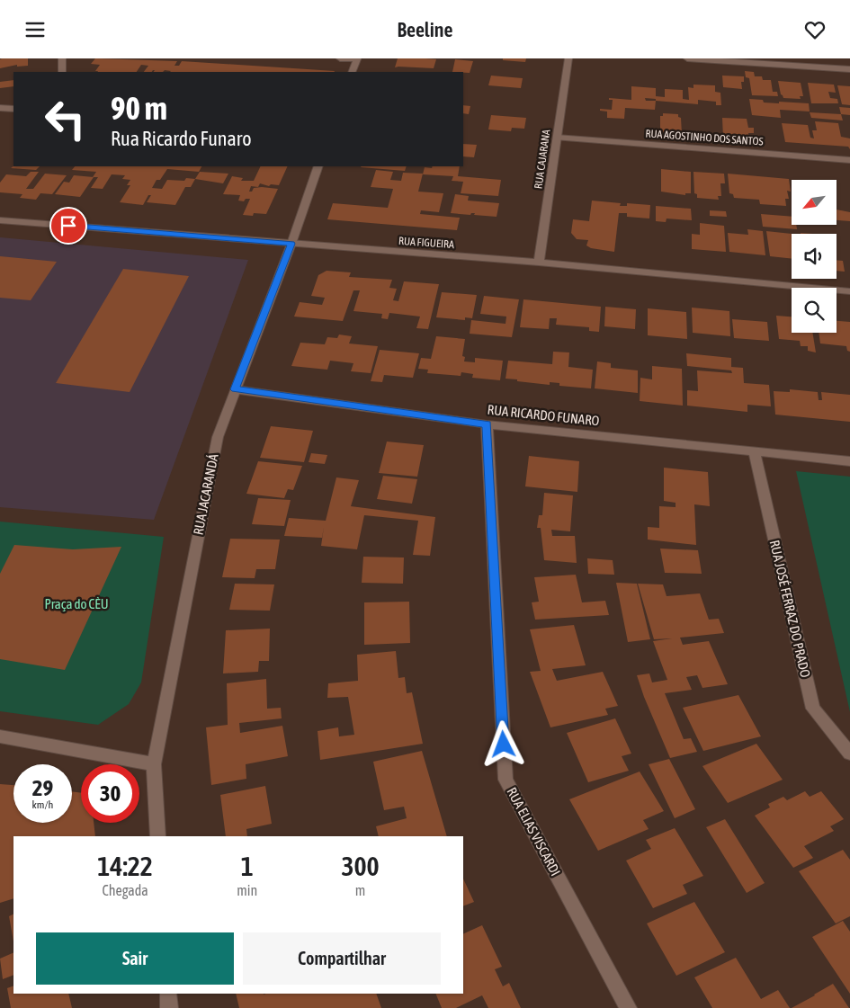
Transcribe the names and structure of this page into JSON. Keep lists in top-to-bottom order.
{
  "streets": {
    "street": [
      "RUA AGOSTINHO DOS SANTOS",
      "RUA CAJARANA",
      "RUA FIGUEIRA",
      "RUA RICARDO FUNARO",
      "RUA JACARANDÁ",
      "RUA JOSÉ FERRAZ DO PRADO",
      "RUA ELIAS VISCARDI"
    ]
  },
  "crossings": [
    ["RUA AGOSTINHO DOS SANTOS", "RUA CAJARANA"],
    ["RUA CAJARANA", "RUA FIGUEIRA"],
    ["RUA FIGUEIRA", "RUA JACARANDÁ"],
    ["RUA RICARDO FUNARO", "RUA JACARANDÁ"],
    ["RUA RICARDO FUNARO", "RUA JOSÉ FERRAZ DO PRADO"],
    ["RUA RICARDO FUNARO", "RUA ELIAS VISCARDI"]
  ],
  "parks": ["Praça do CÈU"],
  "north": "bottom left",
  "page": {
    "header": "Beeline",
    "turn": ["90 m", "Rua Ricardo Funaro"],
    "speed": "29 km/h",
    "limit": "30",
    "eta": [
      "14:22",
      "Chegada",
      "1",
      "min",
      "300",
      "m"
    ],
    "buttons": ["Sair", "Compartilhar"]
  }
}
